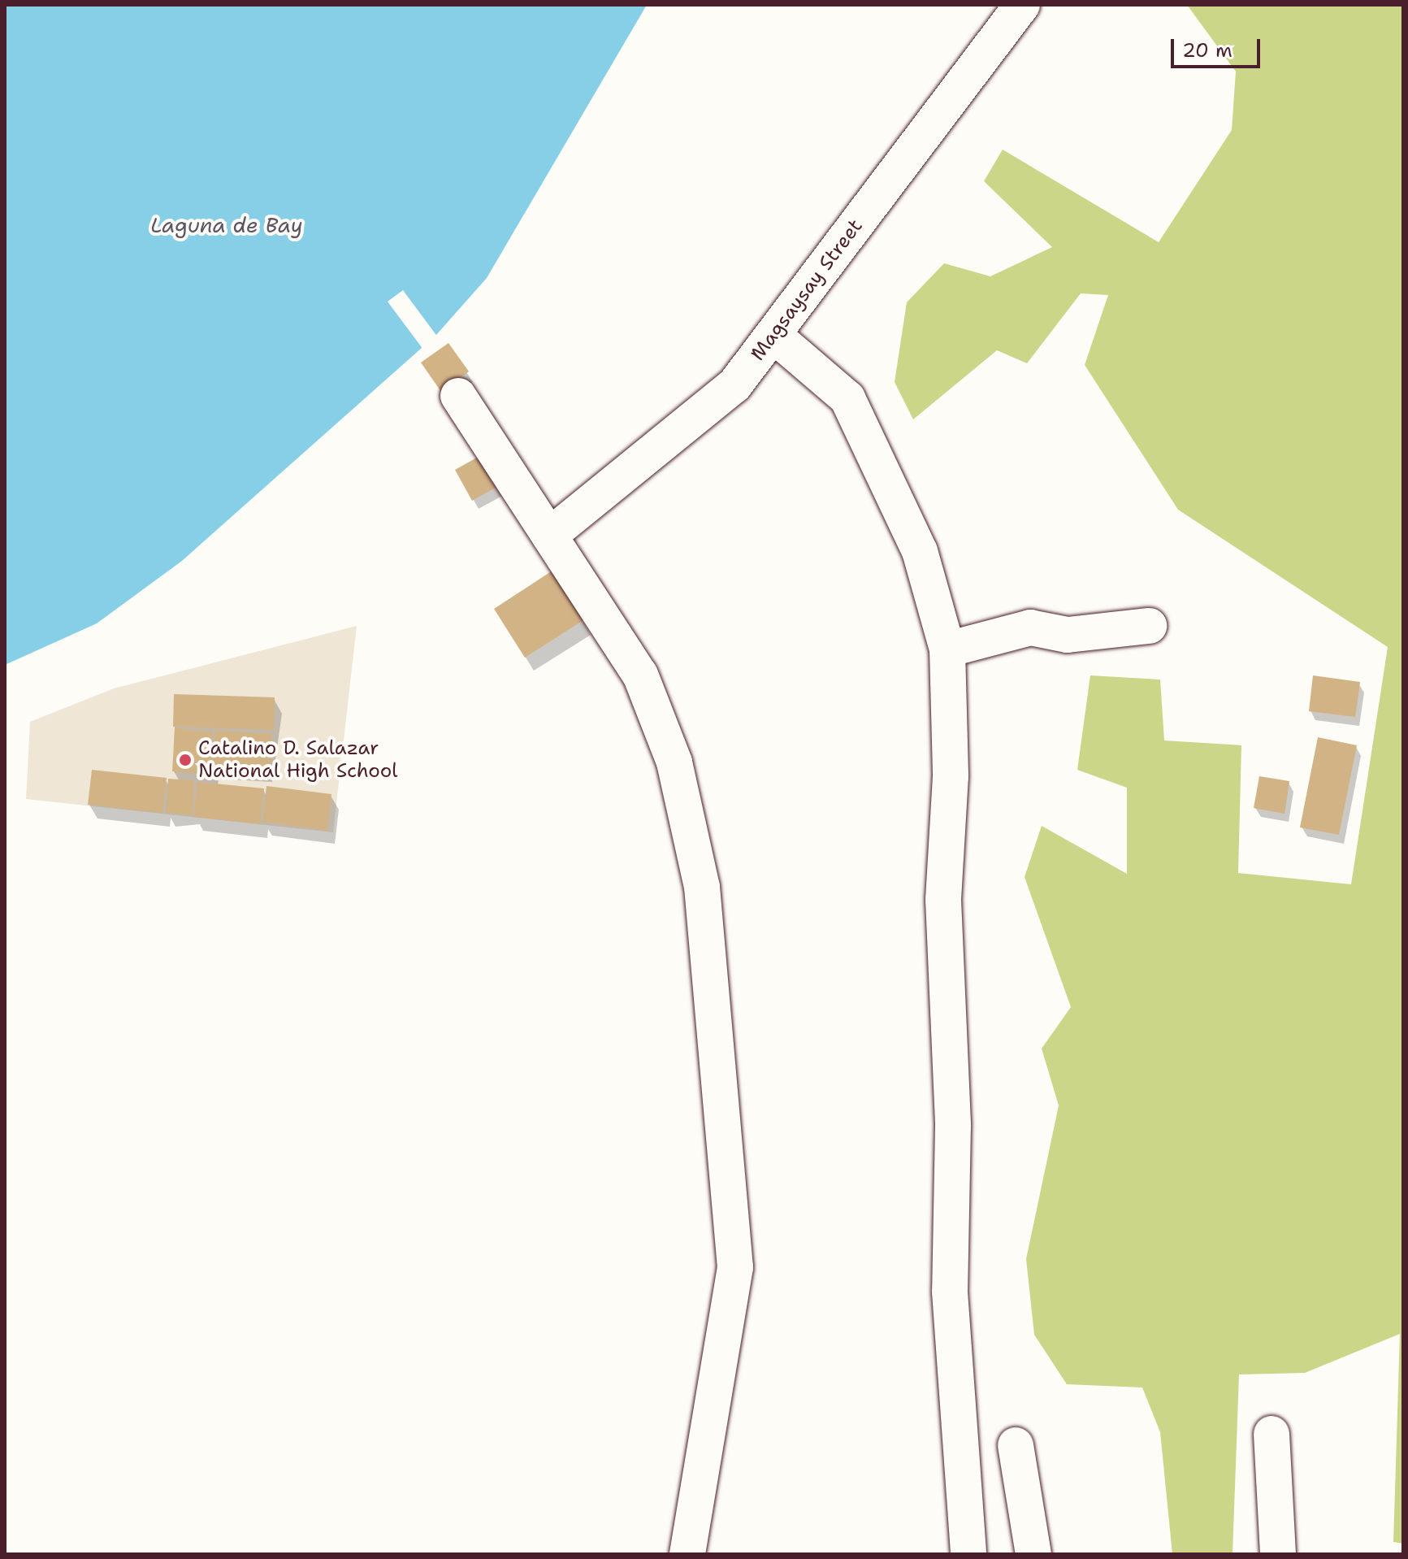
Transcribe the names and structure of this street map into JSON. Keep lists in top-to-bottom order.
{
  "streets": {
    "street": ["Magsaysay Street"]
  },
  "water": ["Laguna de Bay"],
  "places": ["Catalino D. Salazar National High School"],
  "scale_bar": "20 m"
}
